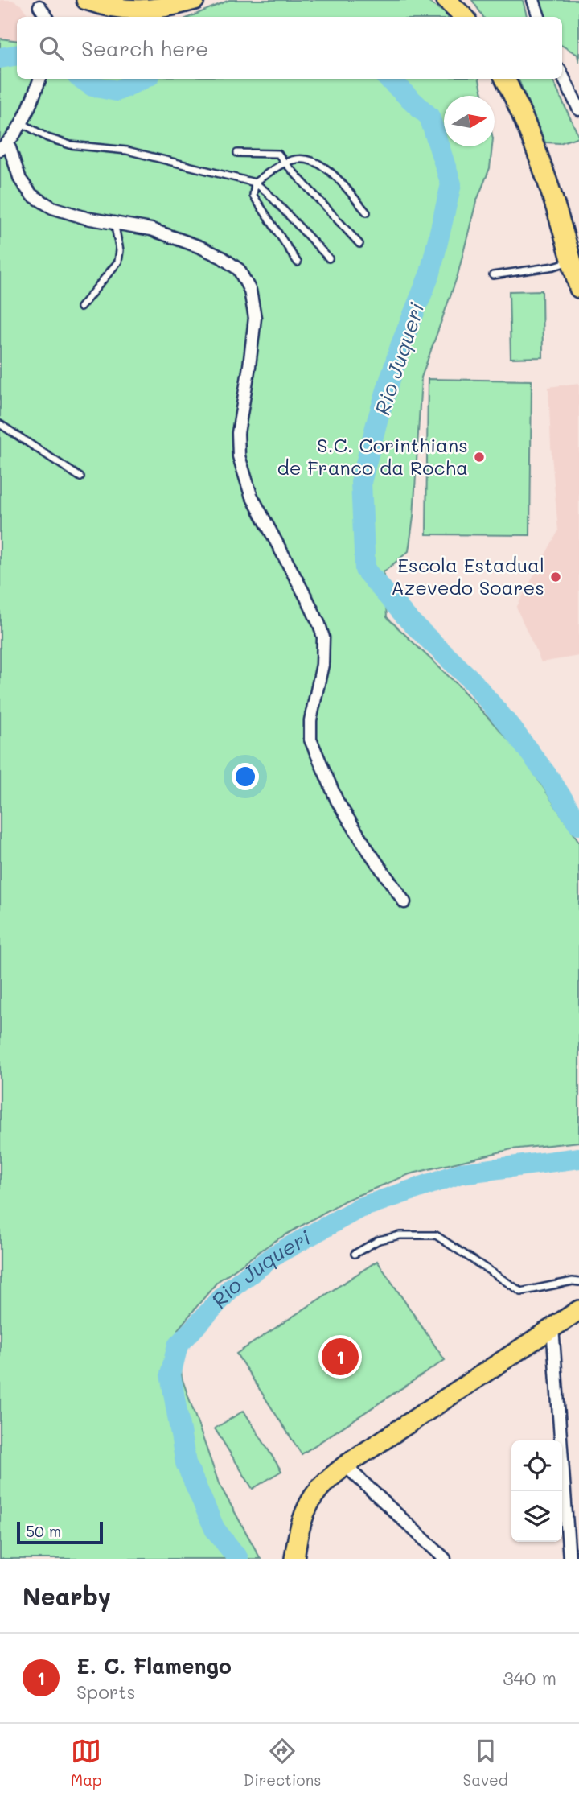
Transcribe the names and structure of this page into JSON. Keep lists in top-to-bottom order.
{
  "water": ["Rio Juqueri"],
  "places": ["S.C. Corinthians de Franco da Rocha", "Escola Estadual Azevedo Soares"],
  "scale_bar": "50 m",
  "north": "right",
  "page": {
    "search": "Search here",
    "pins": "1",
    "scale": "50 m",
    "heading": "Nearby",
    "list": [
      {
        "mark": "1",
        "name": "E. C. Flamengo",
        "note": "Sports",
        "value": "340 m"
      }
    ],
    "nav": ["Map", "Directions", "Saved"]
  }
}
